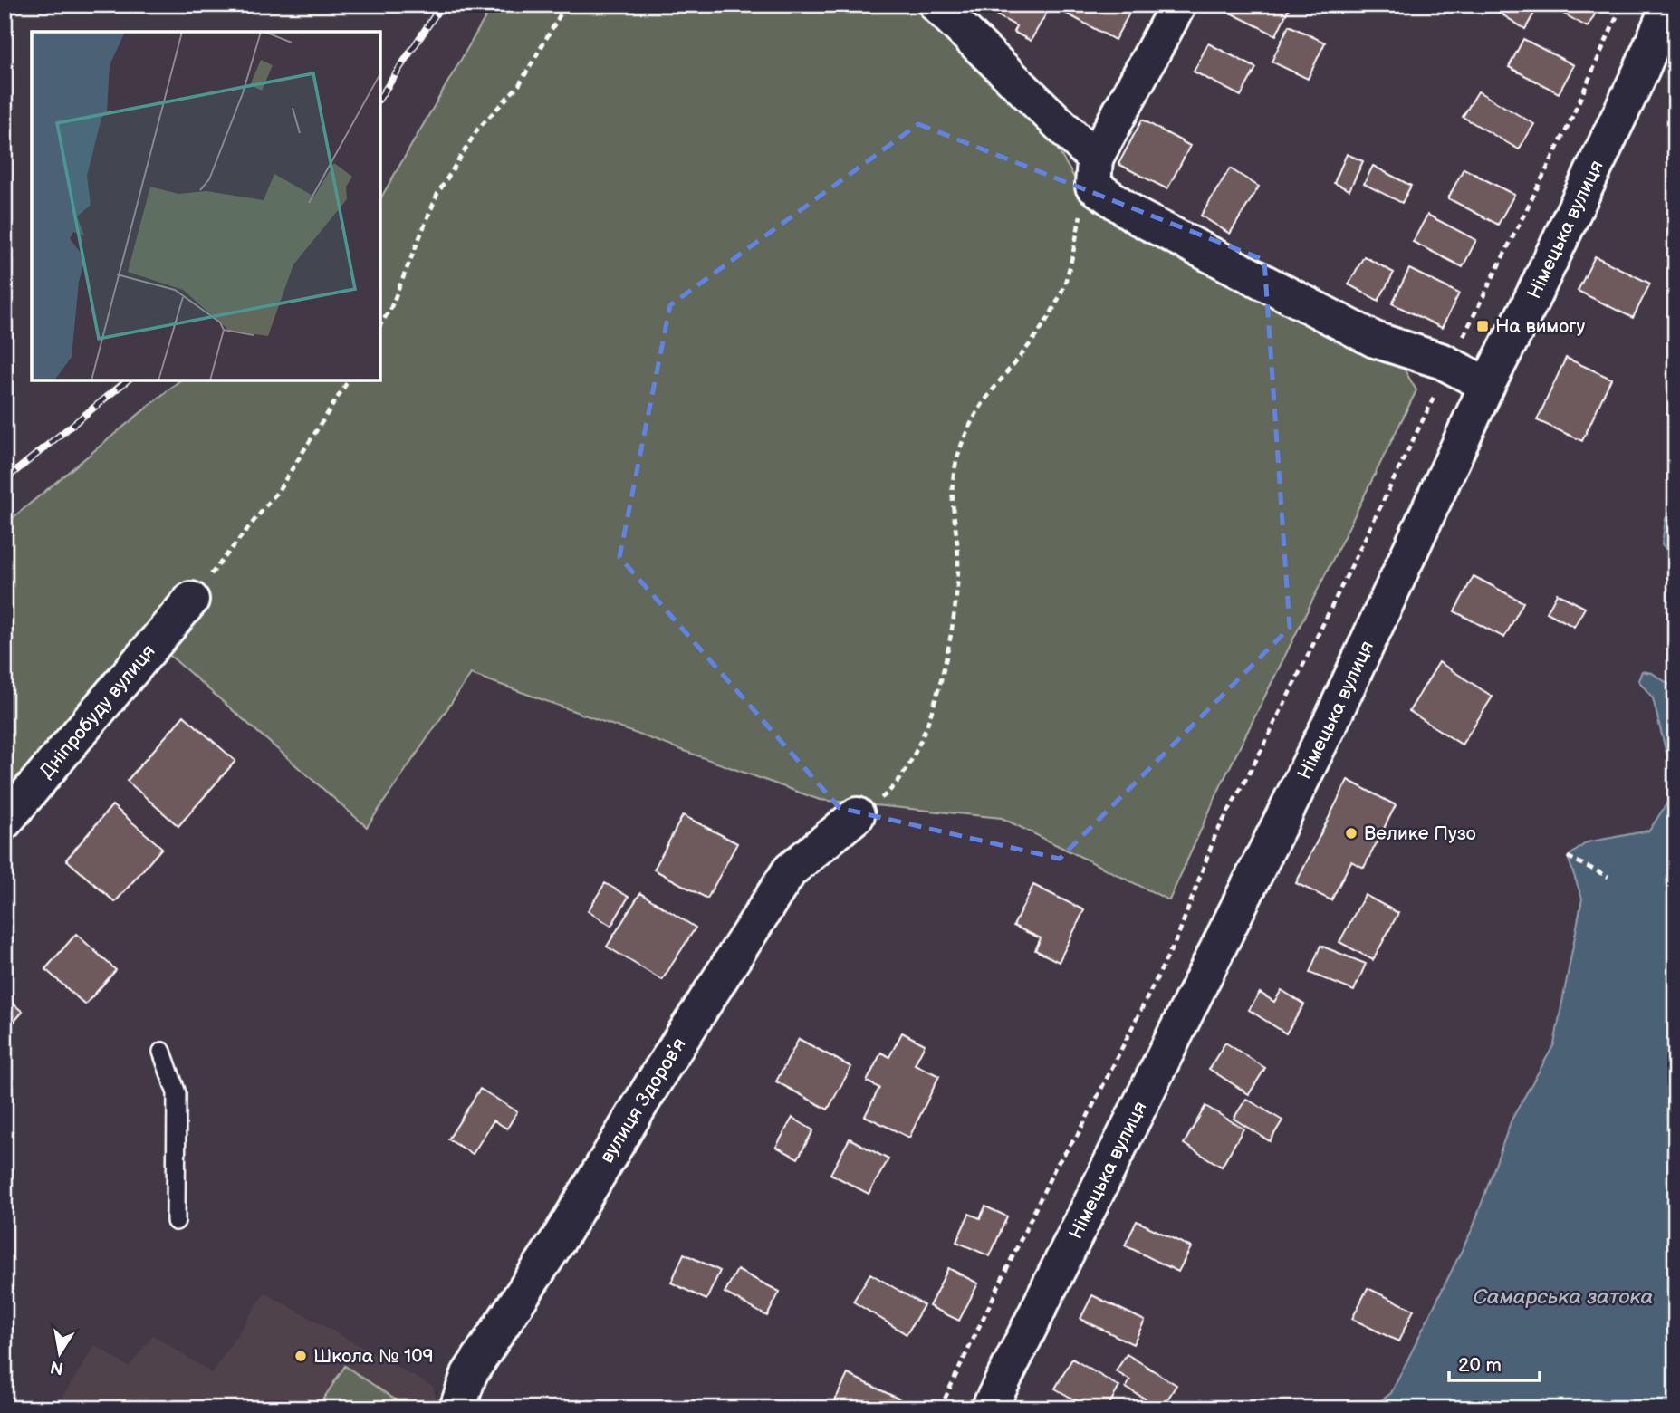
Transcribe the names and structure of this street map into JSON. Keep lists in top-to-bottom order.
{
  "streets": {
    "street": ["Німецька вулиця", "Дніпробуду вулиця", "вулиця Здоровʼя"]
  },
  "water": ["Самарська затока"],
  "places": {
    "transit": ["На вимогу"],
    "other": ["Велике Пузо", "Школа № 109"]
  },
  "scale_bar": "20 m",
  "north": "bottom"
}
